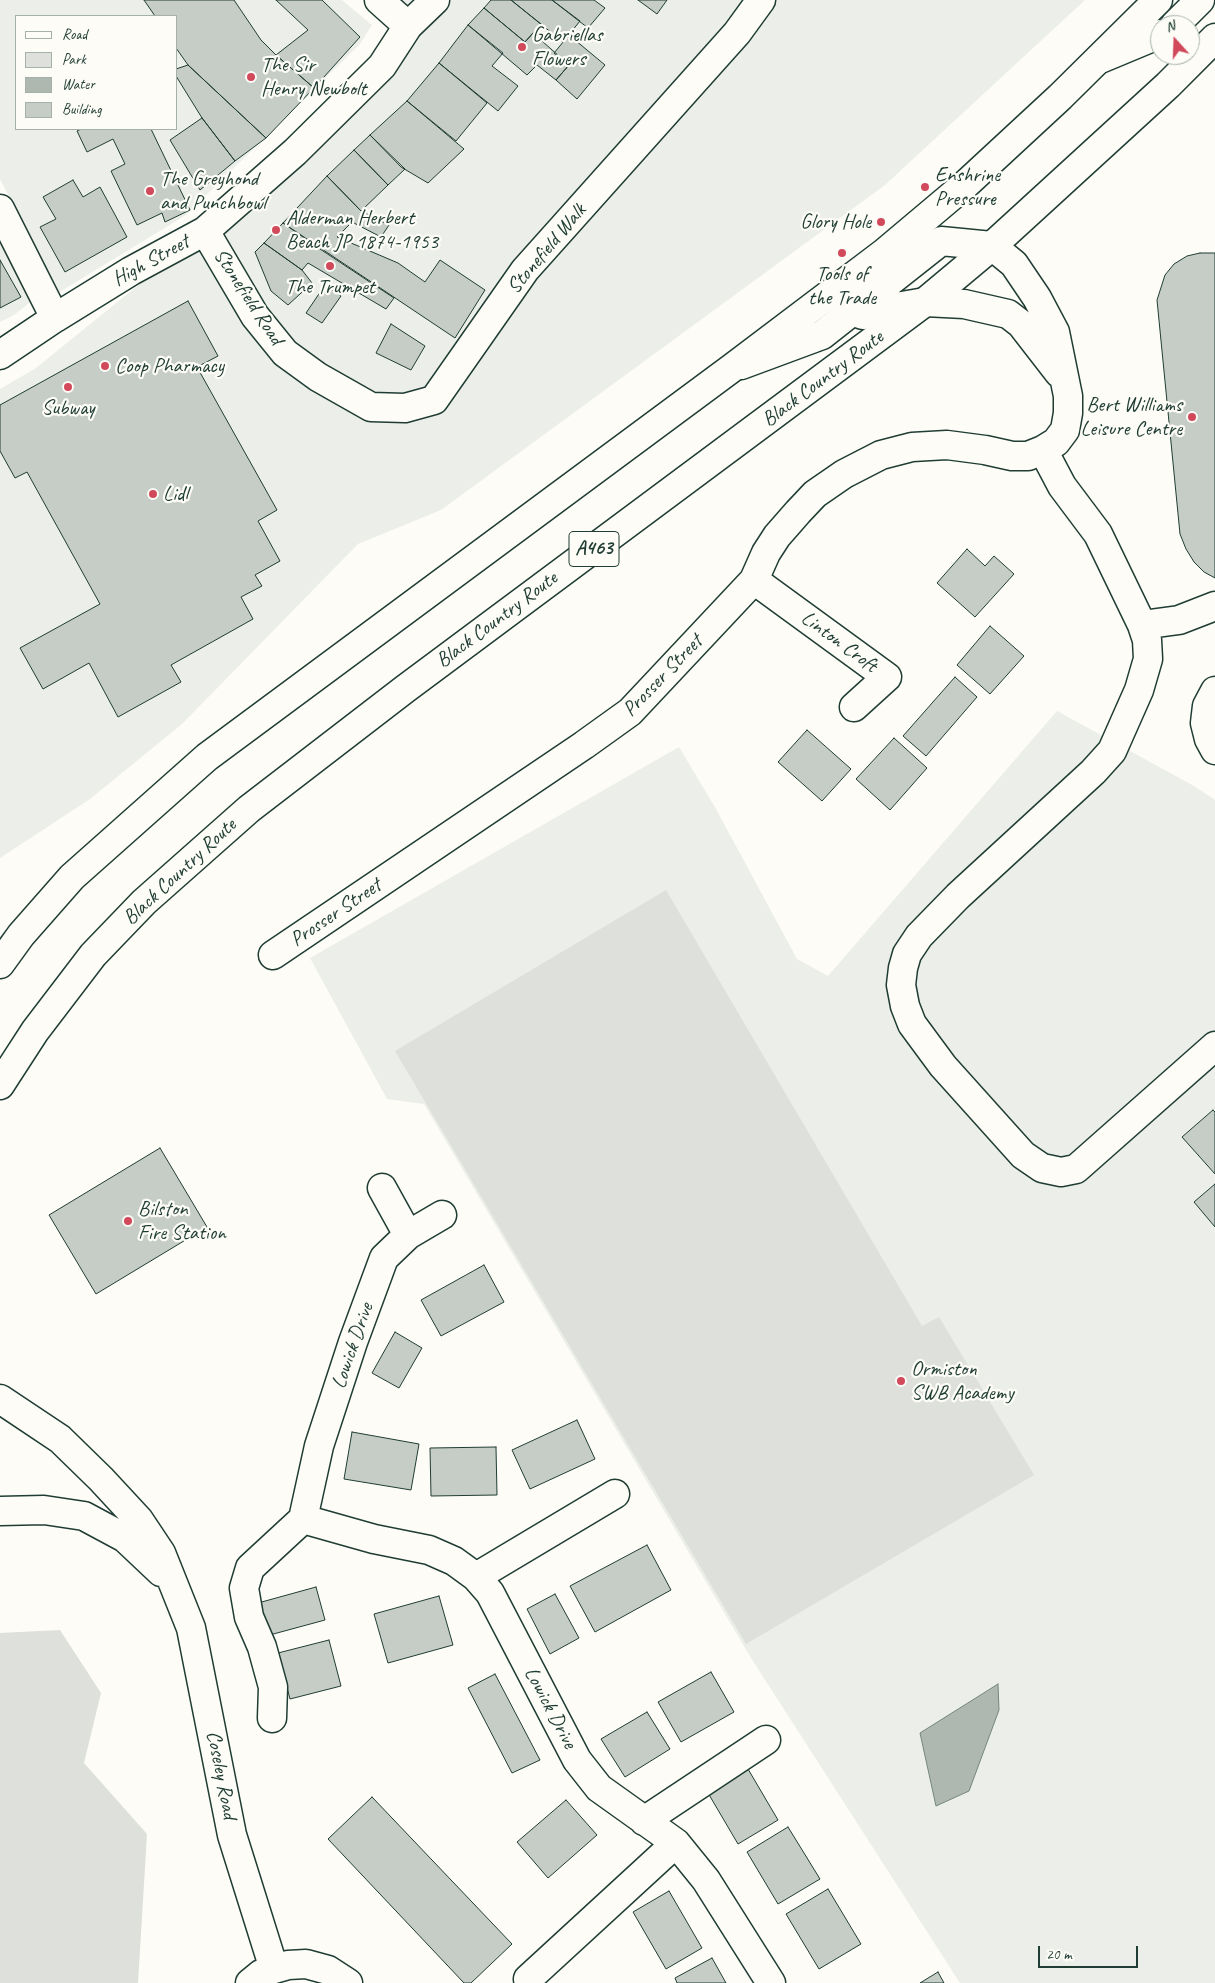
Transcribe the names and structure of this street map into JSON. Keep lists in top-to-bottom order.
{
  "streets": {
    "main road": [
      "Stonefield Walk",
      "High Street",
      "Stonefield Road",
      "Black Country Route",
      "A463",
      "Linton Croft",
      "Prosser Street",
      "Lowick Drive",
      "Coseley Road"
    ]
  },
  "crossings": [
    ["Stonefield Walk", "Stonefield Road"],
    ["High Street", "Stonefield Road"],
    ["Linton Croft", "Prosser Street"]
  ],
  "places": [
    "Gabriellas Flowers",
    "The Sir Henry Newbolt",
    "Enshrine Pressure",
    "The Greyhond and Punchbowl",
    "Glory Hole",
    "Alderman Herbert Beach JP 1874-1953",
    "Tools of the Trade",
    "The Trumpet",
    "Coop Pharmacy",
    "Subway",
    "Bert Williams Leisure Centre",
    "Lidl",
    "Bilston Fire Station",
    "Ormiston SWB Academy"
  ],
  "legend": [
    "Road",
    "Park",
    "Water",
    "Building"
  ],
  "scale_bar": "20 m",
  "north": "top"
}
